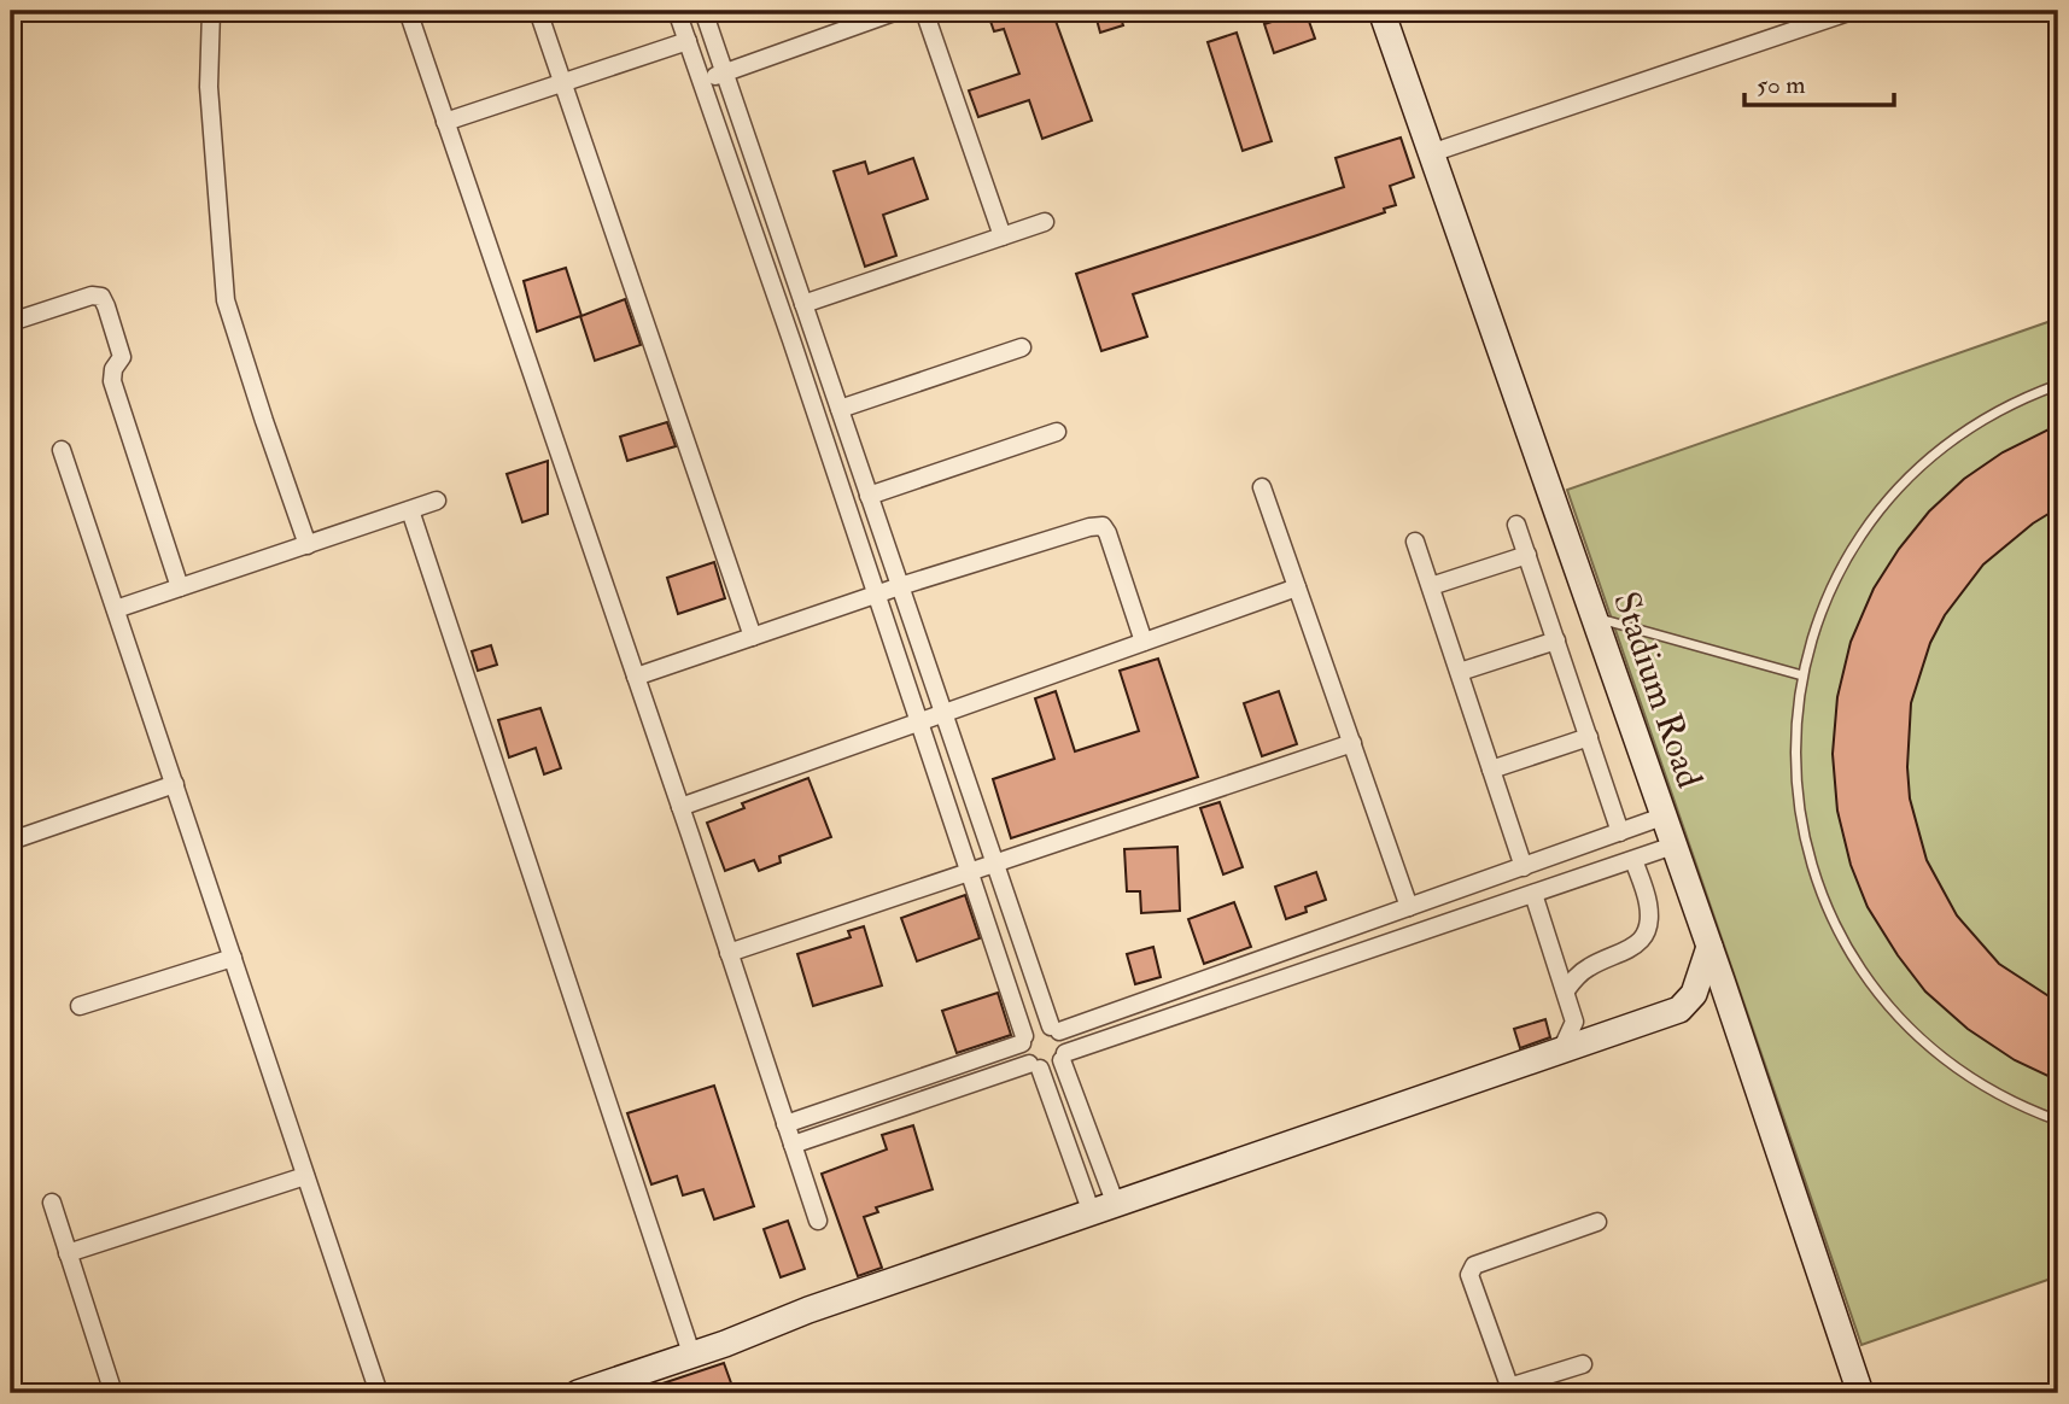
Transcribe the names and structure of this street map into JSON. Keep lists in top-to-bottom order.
{
  "streets": {
    "main road": ["Stadium Road"]
  },
  "scale_bar": "50 m"
}
